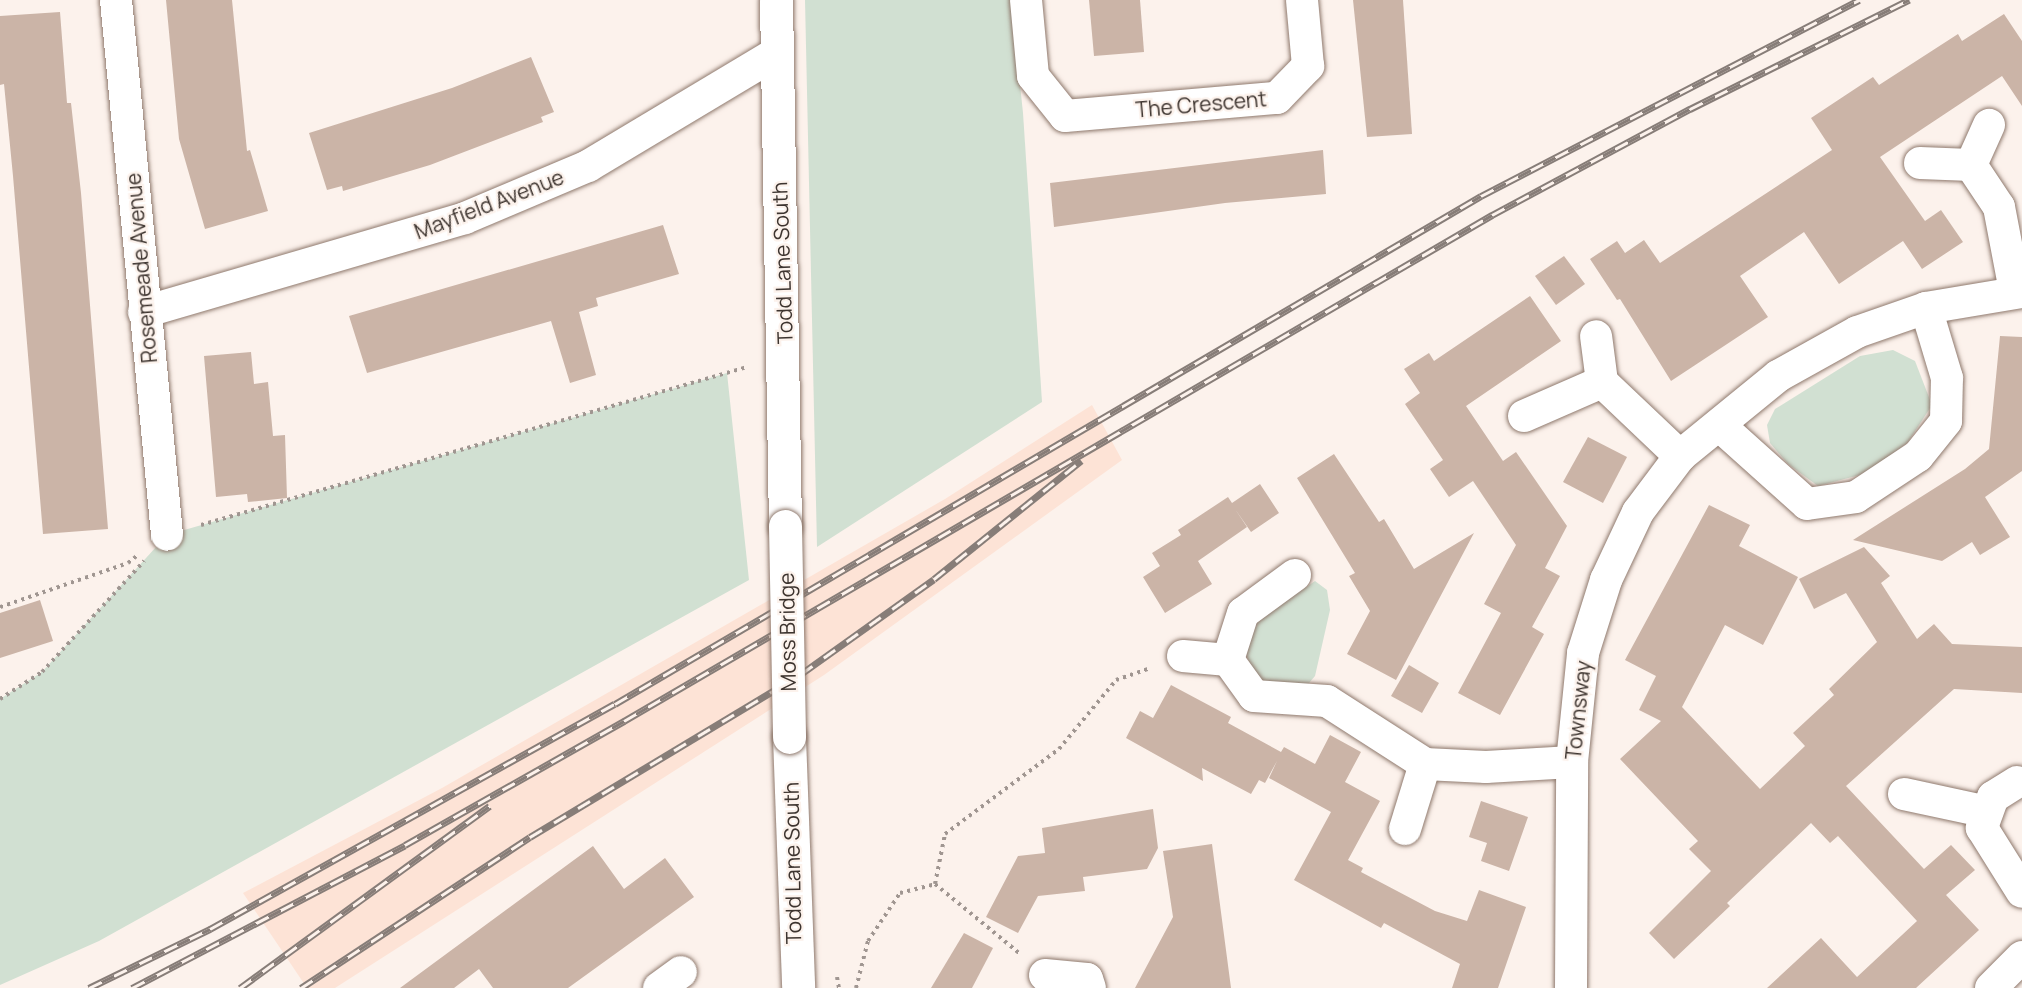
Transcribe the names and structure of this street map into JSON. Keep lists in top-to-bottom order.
{
  "streets": {
    "street": [
      "The Crescent",
      "Mayfield Avenue",
      "Todd Lane South",
      "Rosemeade Avenue",
      "Moss Bridge",
      "Townsway"
    ]
  },
  "crossings": [
    ["Mayfield Avenue", "Todd Lane South"],
    ["Mayfield Avenue", "Rosemeade Avenue"],
    ["Todd Lane South", "Moss Bridge"]
  ]
}
